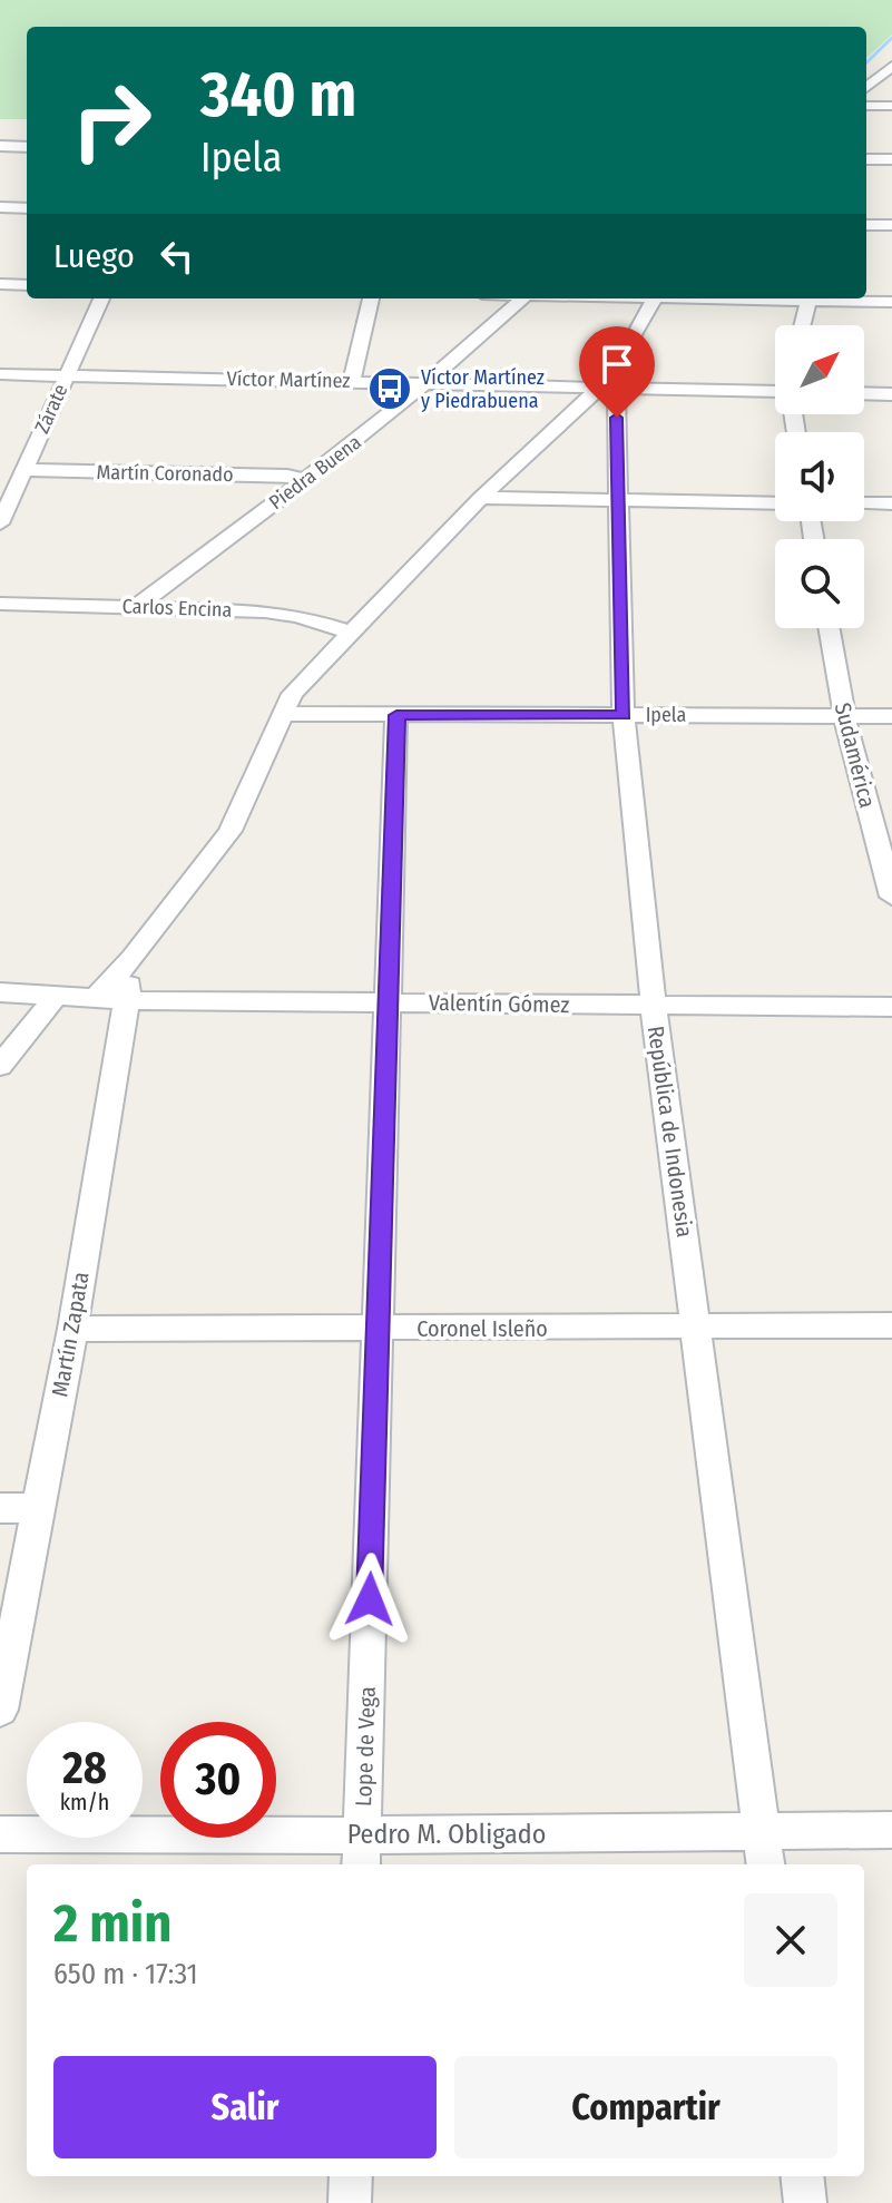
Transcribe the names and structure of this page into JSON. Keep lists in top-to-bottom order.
{
  "streets": {
    "street": [
      "Víctor Martínez",
      "Zárate",
      "Piedra Buena",
      "Martín Coronado",
      "Carlos Encina",
      "Ipela",
      "Sudamérica",
      "Valentín Gómez",
      "República de Indonesia",
      "Coronel Isleño",
      "Martín Zapata",
      "Lope de Vega",
      "Pedro M. Obligado"
    ]
  },
  "crossings": [
    ["Víctor Martínez", "Zárate"],
    ["Víctor Martínez", "Piedra Buena"],
    ["Víctor Martínez", "República de Indonesia"],
    ["Zárate", "Martín Coronado"],
    ["Piedra Buena", "Martín Coronado"],
    ["Piedra Buena", "Carlos Encina"],
    ["Ipela", "Sudamérica"],
    ["Ipela", "República de Indonesia"],
    ["Ipela", "Lope de Vega"],
    ["Valentín Gómez", "República de Indonesia"],
    ["Valentín Gómez", "Martín Zapata"],
    ["Valentín Gómez", "Lope de Vega"],
    ["República de Indonesia", "Coronel Isleño"],
    ["República de Indonesia", "Pedro M. Obligado"],
    ["Coronel Isleño", "Martín Zapata"],
    ["Coronel Isleño", "Lope de Vega"],
    ["Lope de Vega", "Pedro M. Obligado"]
  ],
  "places": {
    "bus stop": ["Víctor Martínez y Piedrabuena"]
  },
  "north": "top right",
  "page": {
    "turn": ["340 m", "Ipela"],
    "then": "Luego",
    "speed": "28 km/h",
    "limit": "30",
    "heading": ["2 min", "650 m · 17:31"],
    "buttons": ["Salir", "Compartir"]
  }
}
